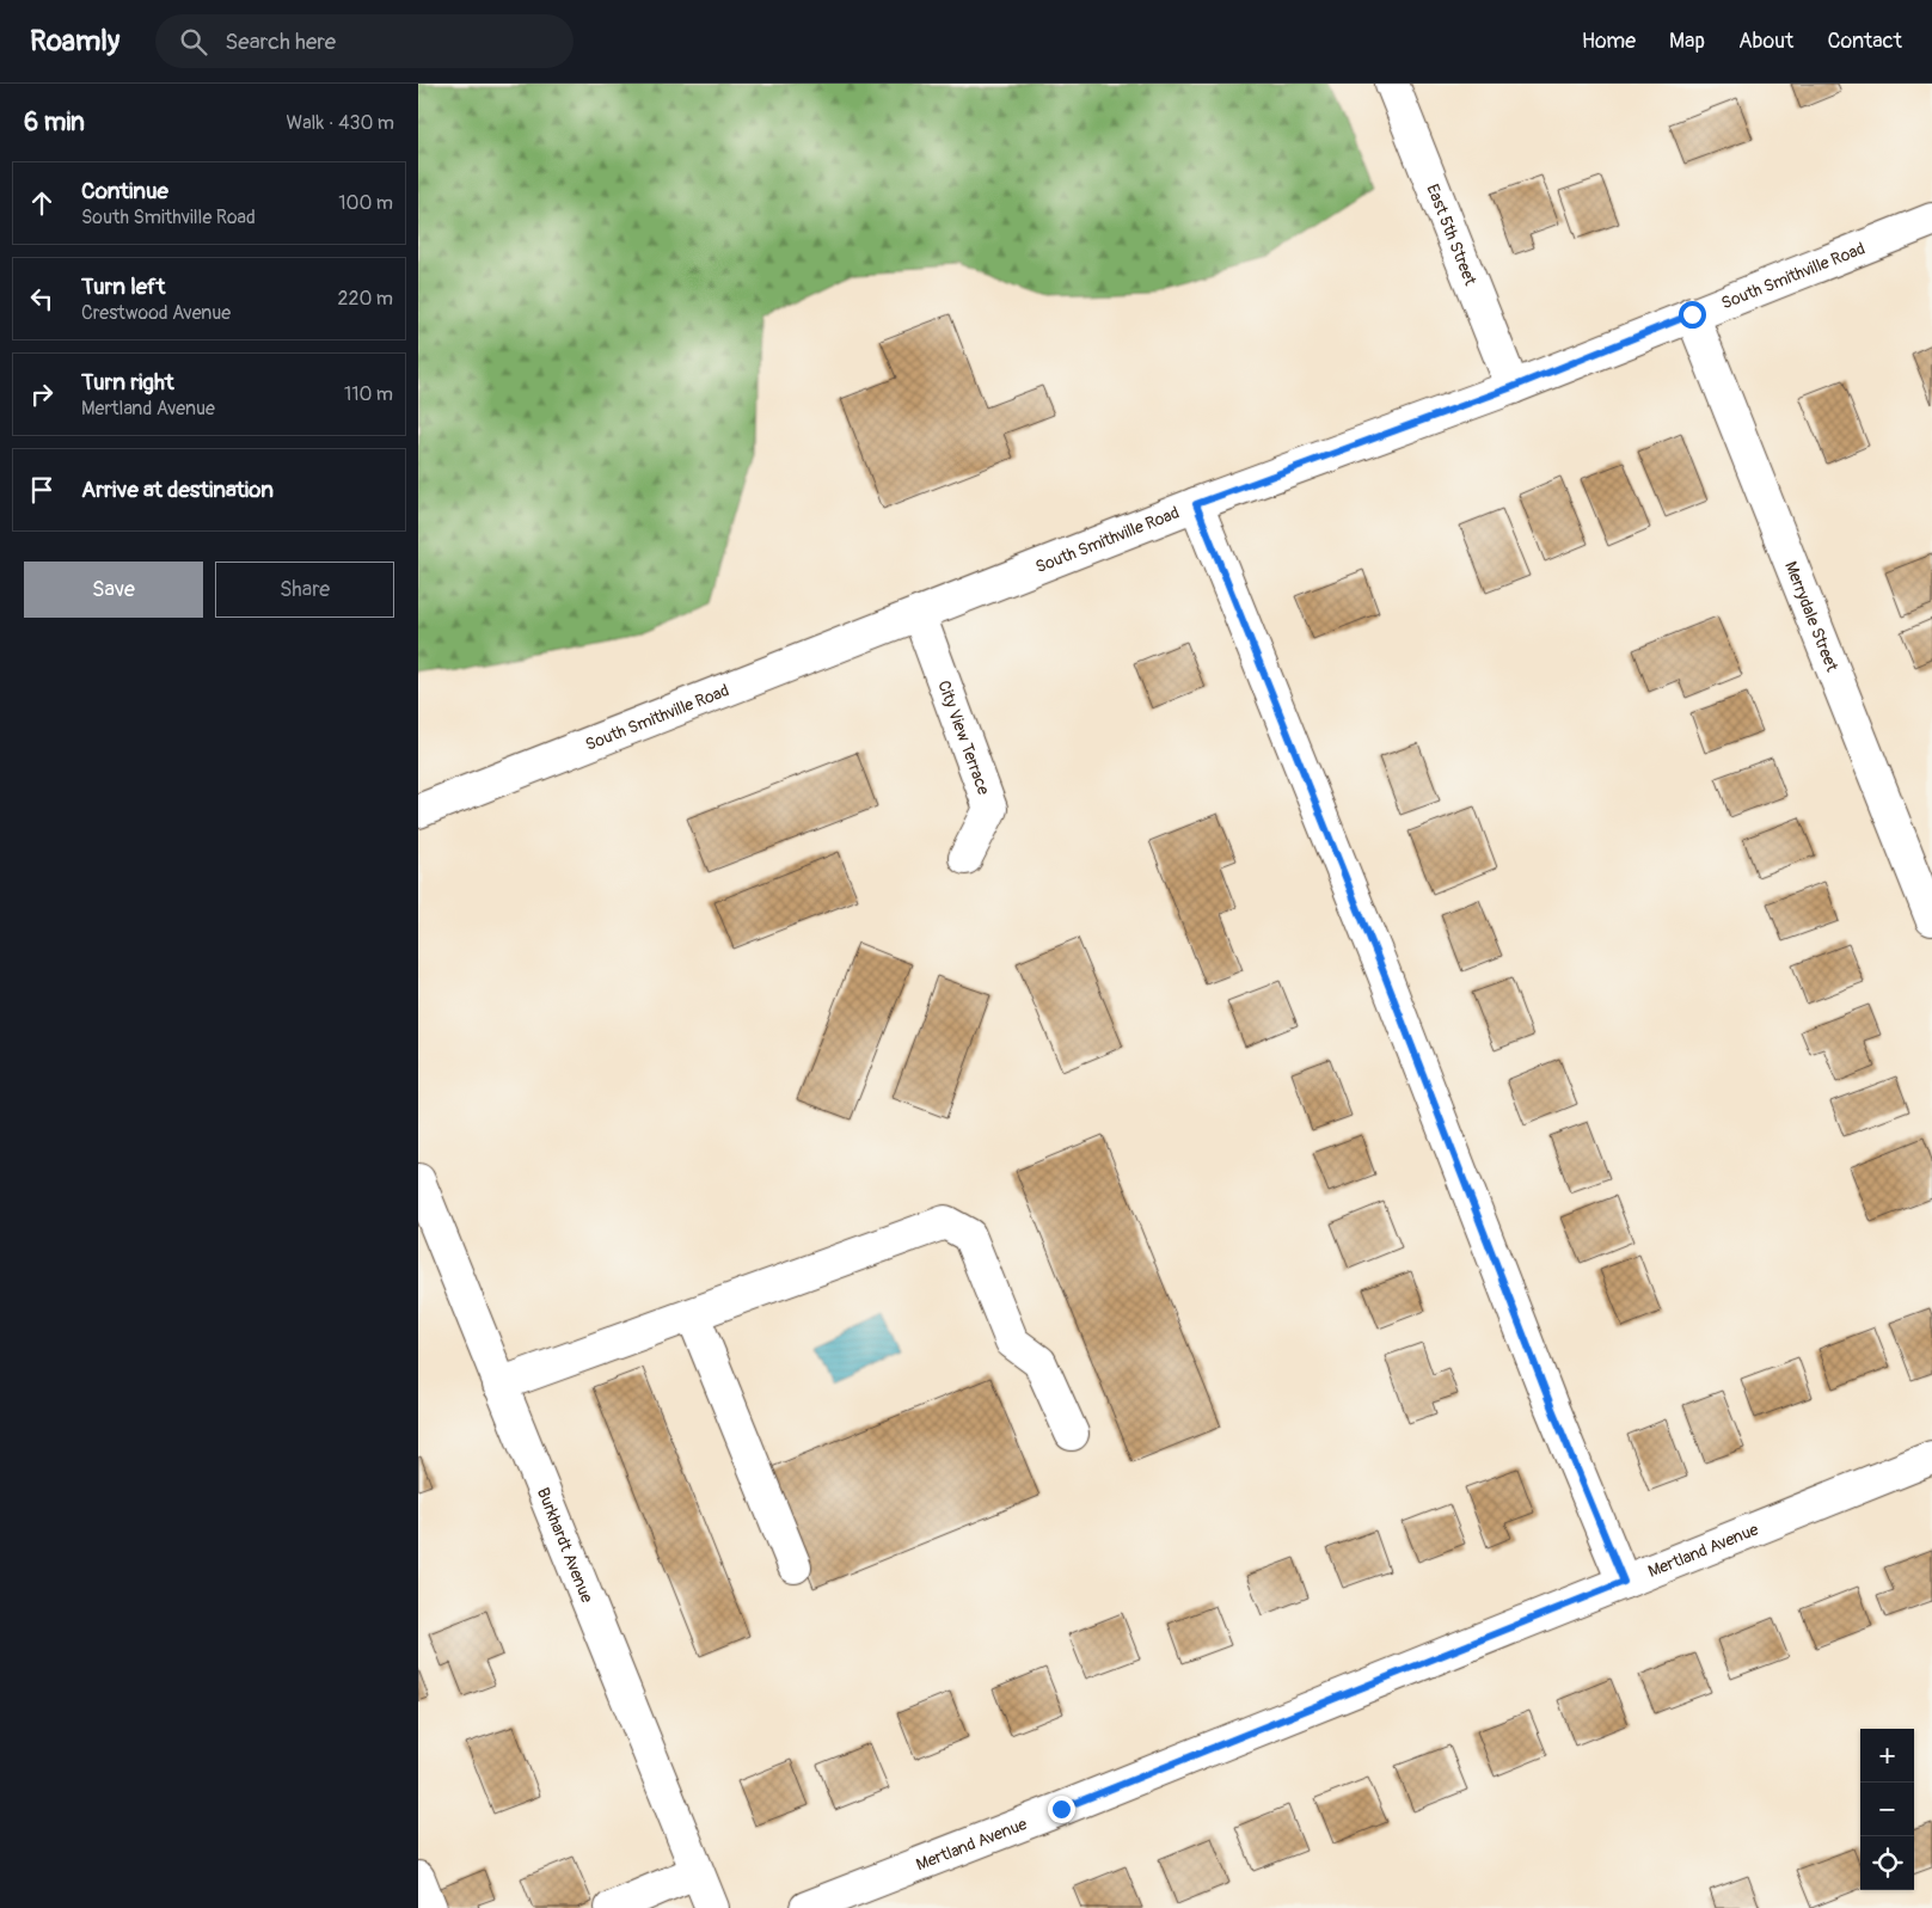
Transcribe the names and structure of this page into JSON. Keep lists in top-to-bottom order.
{
  "streets": {
    "street": [
      "East 5th Street",
      "South Smithville Road",
      "Merrydale Street",
      "City View Terrace",
      "Burkhardt Avenue",
      "Mertland Avenue"
    ]
  },
  "crossings": [
    ["East 5th Street", "South Smithville Road"],
    ["South Smithville Road", "Merrydale Street"],
    ["South Smithville Road", "City View Terrace"]
  ],
  "page": {
    "header": "Roamly",
    "search": "Search here",
    "nav": [
      "Home",
      "Map",
      "About",
      "Contact"
    ],
    "heading": ["6 min", "Walk · 430 m"],
    "list": [
      ["Continue", "South Smithville Road", "100 m"],
      ["Turn left", "Crestwood Avenue", "220 m"],
      ["Turn right", "Mertland Avenue", "110 m"],
      "Arrive at destination"
    ],
    "buttons": ["Save", "Share"],
    "map_buttons": ["+", "−"]
  }
}
